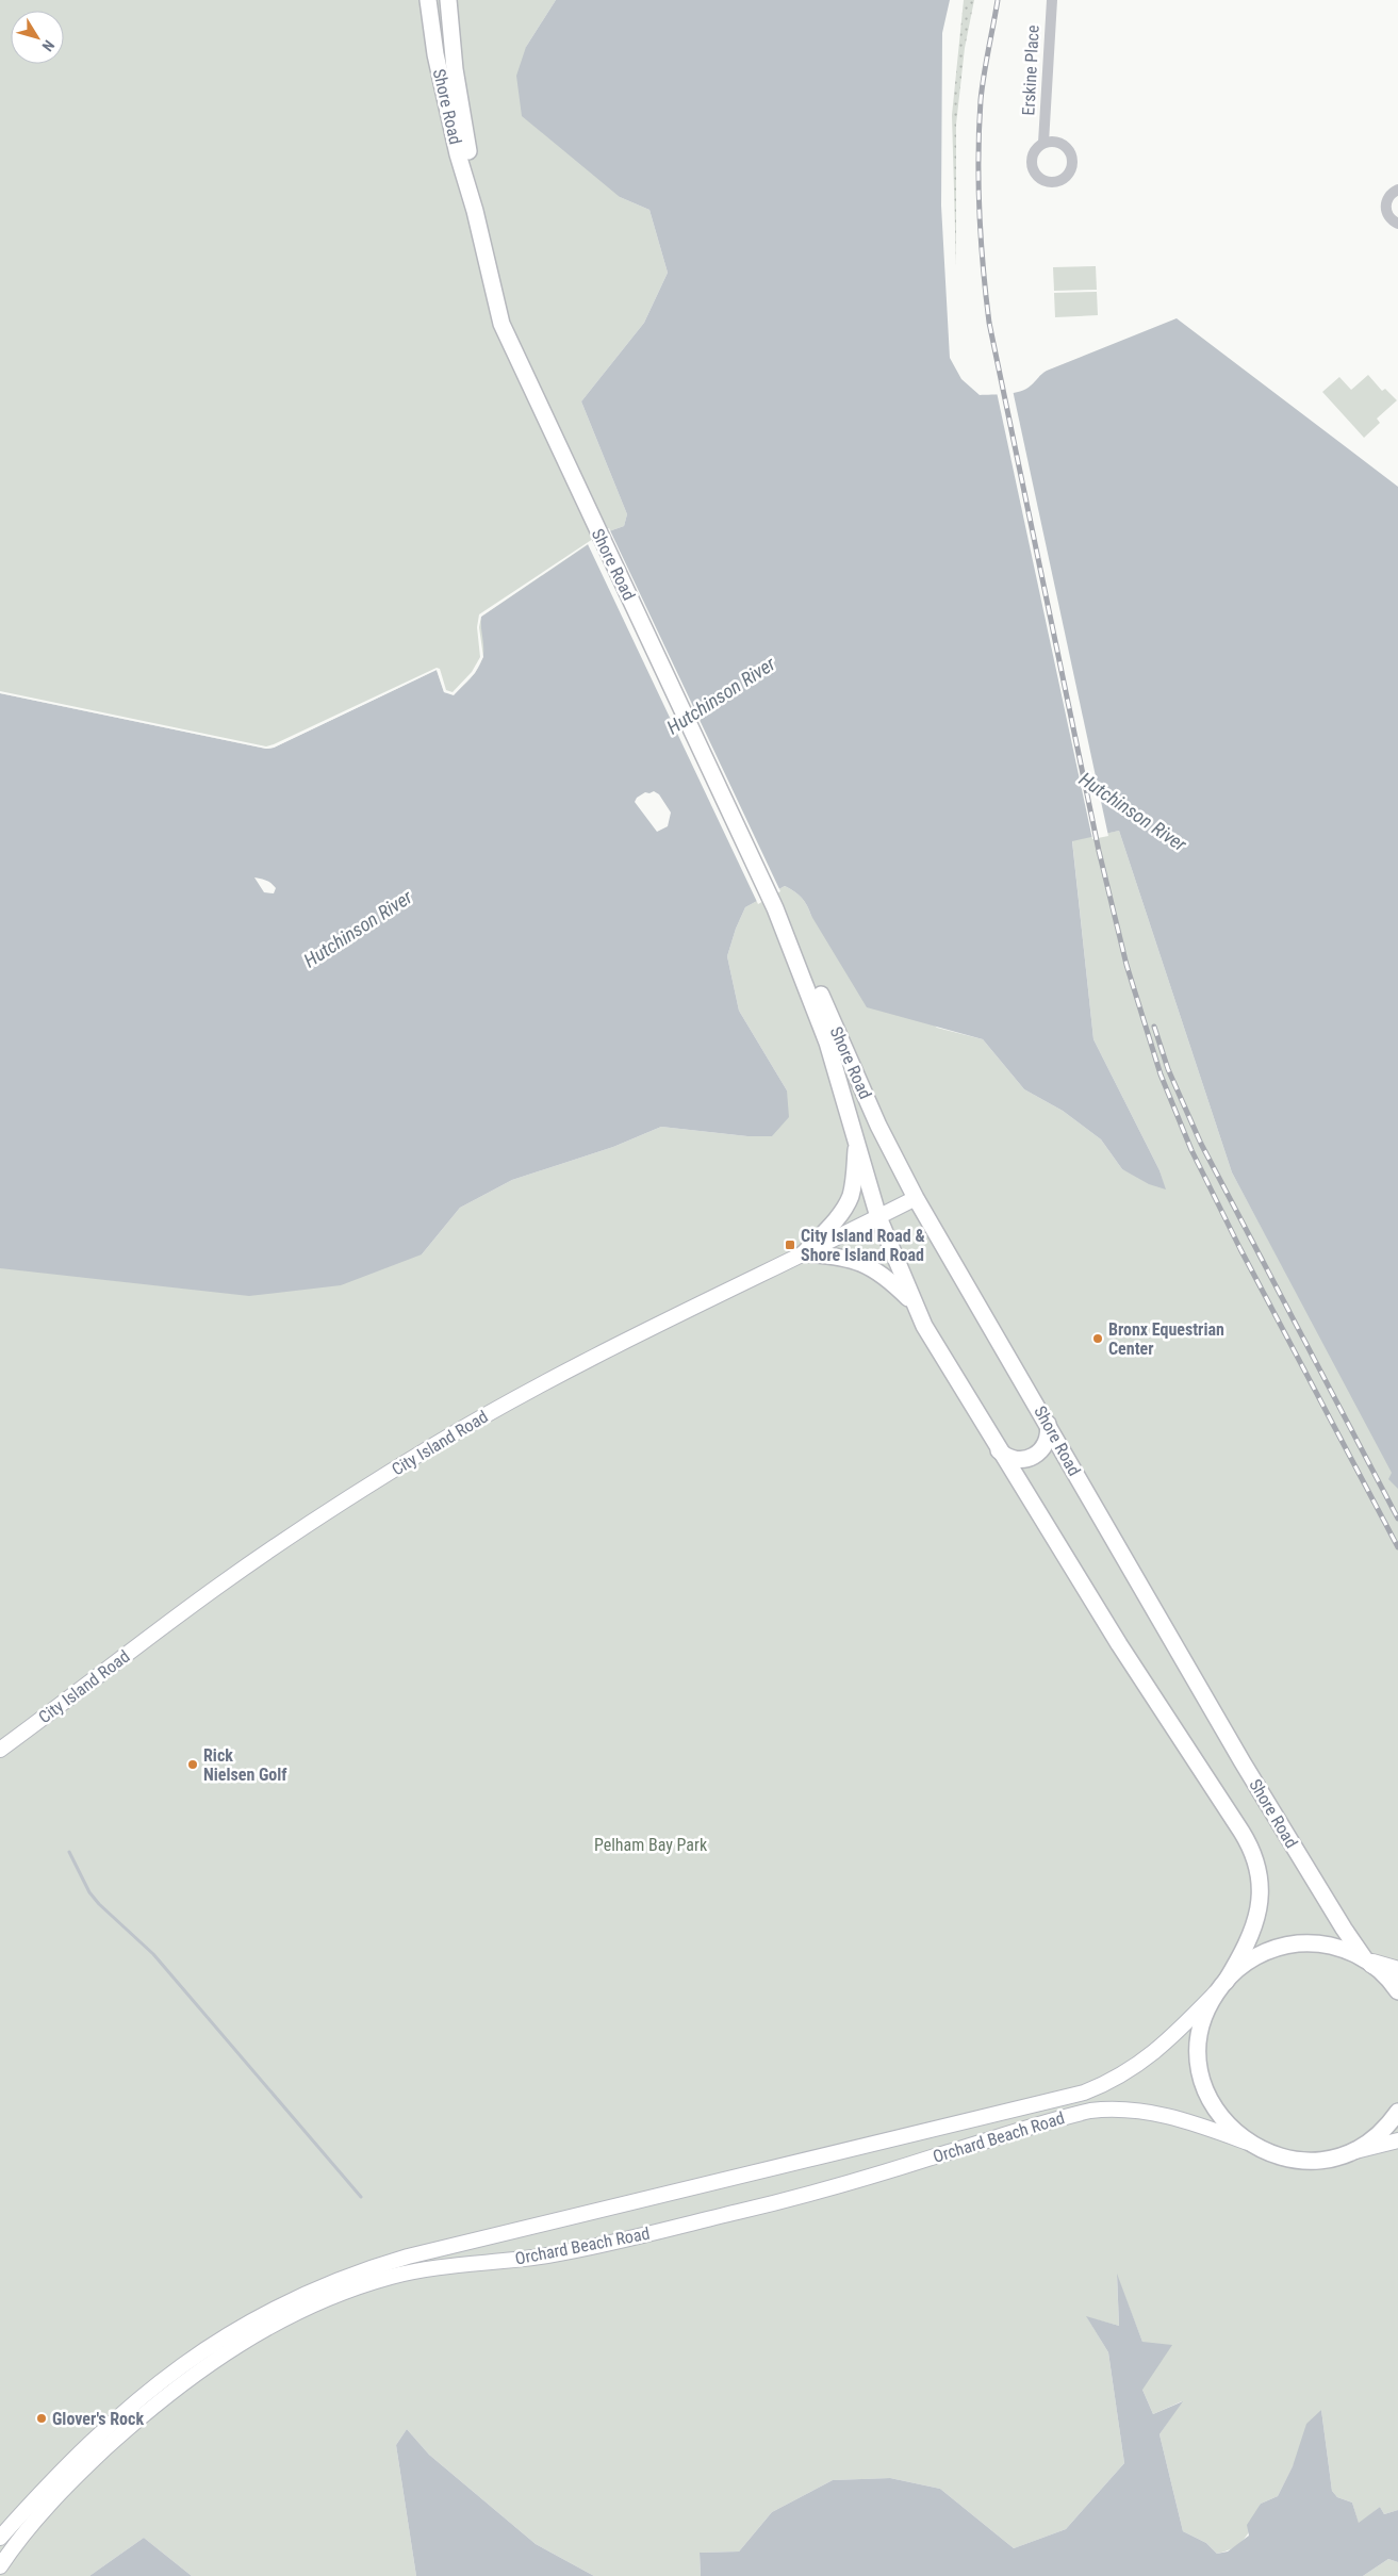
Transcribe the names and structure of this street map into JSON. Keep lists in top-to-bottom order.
{
  "streets": {
    "main road": ["Shore Road"],
    "street": ["Erskine Place", "City Island Road", "Orchard Beach Road"]
  },
  "crossings": [
    ["Shore Road", "City Island Road"],
    ["Shore Road", "Orchard Beach Road"]
  ],
  "water": ["Hutchinson River"],
  "parks": ["Pelham Bay Park"],
  "places": {
    "transit": ["City Island Road & Shore Island Road"],
    "other": ["Bronx Equestrian Center", "Rick Nielsen Golf", "Glover's Rock"]
  },
  "north": "bottom right"
}
